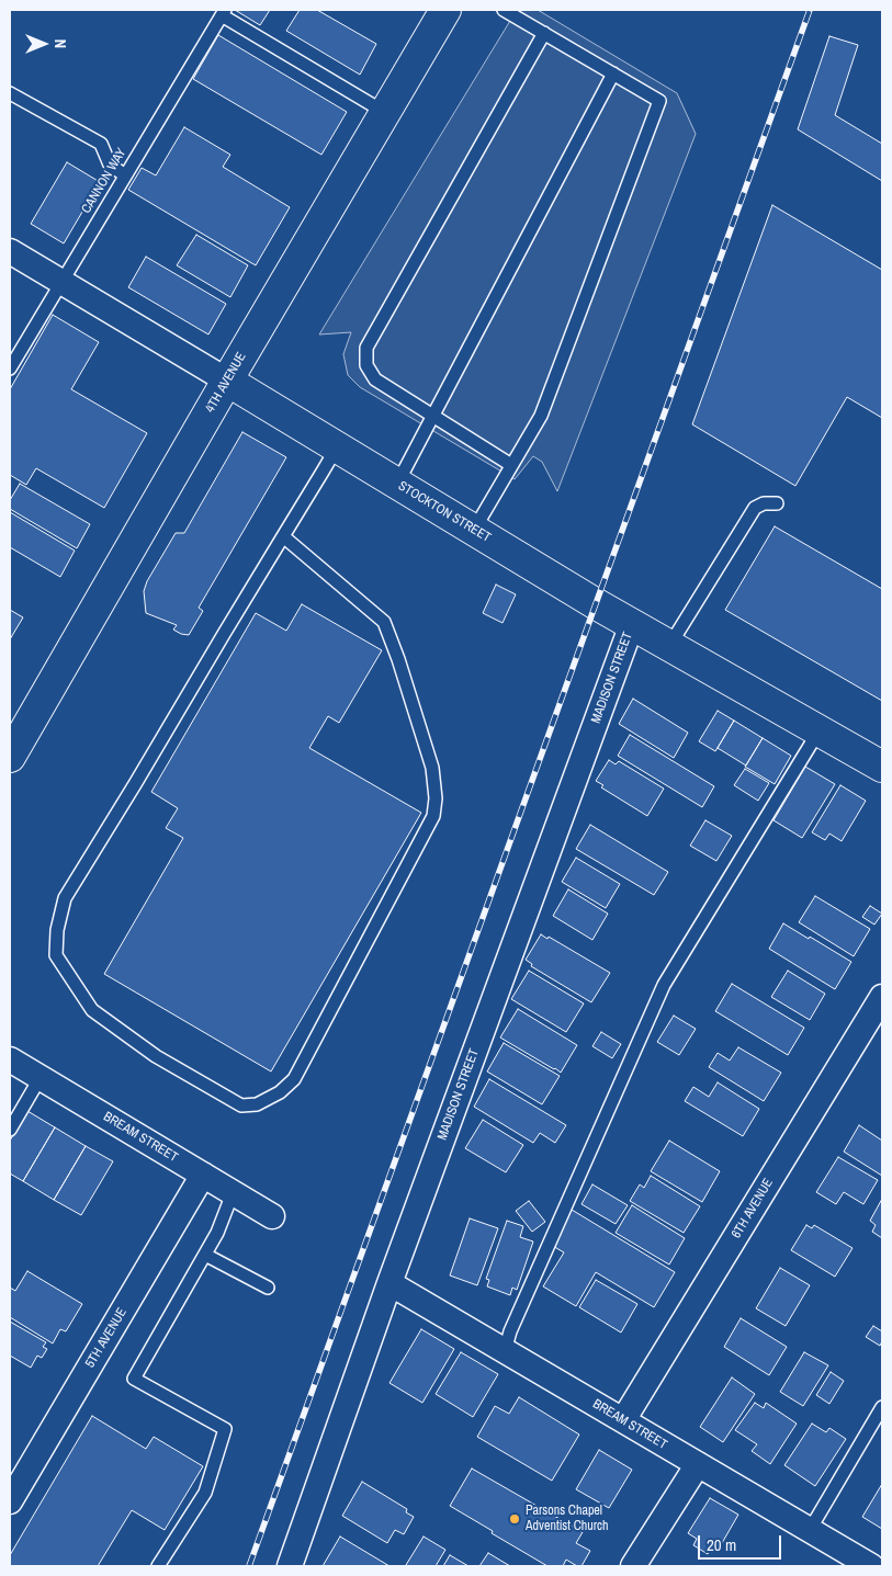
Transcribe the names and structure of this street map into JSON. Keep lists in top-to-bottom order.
{
  "streets": {
    "street": [
      "4TH AVENUE",
      "STOCKTON STREET",
      "MADISON STREET",
      "BREAM STREET",
      "6TH AVENUE",
      "5TH AVENUE"
    ],
    "lane": ["CANNON WAY"]
  },
  "crossings": [
    ["CANNON WAY", "STOCKTON STREET"],
    ["4TH AVENUE", "STOCKTON STREET"],
    ["STOCKTON STREET", "MADISON STREET"],
    ["MADISON STREET", "BREAM STREET"],
    ["BREAM STREET", "6TH AVENUE"],
    ["BREAM STREET", "5TH AVENUE"]
  ],
  "places": ["Parsons Chapel Adventist Church"],
  "scale_bar": "20 m",
  "north": "right"
}
